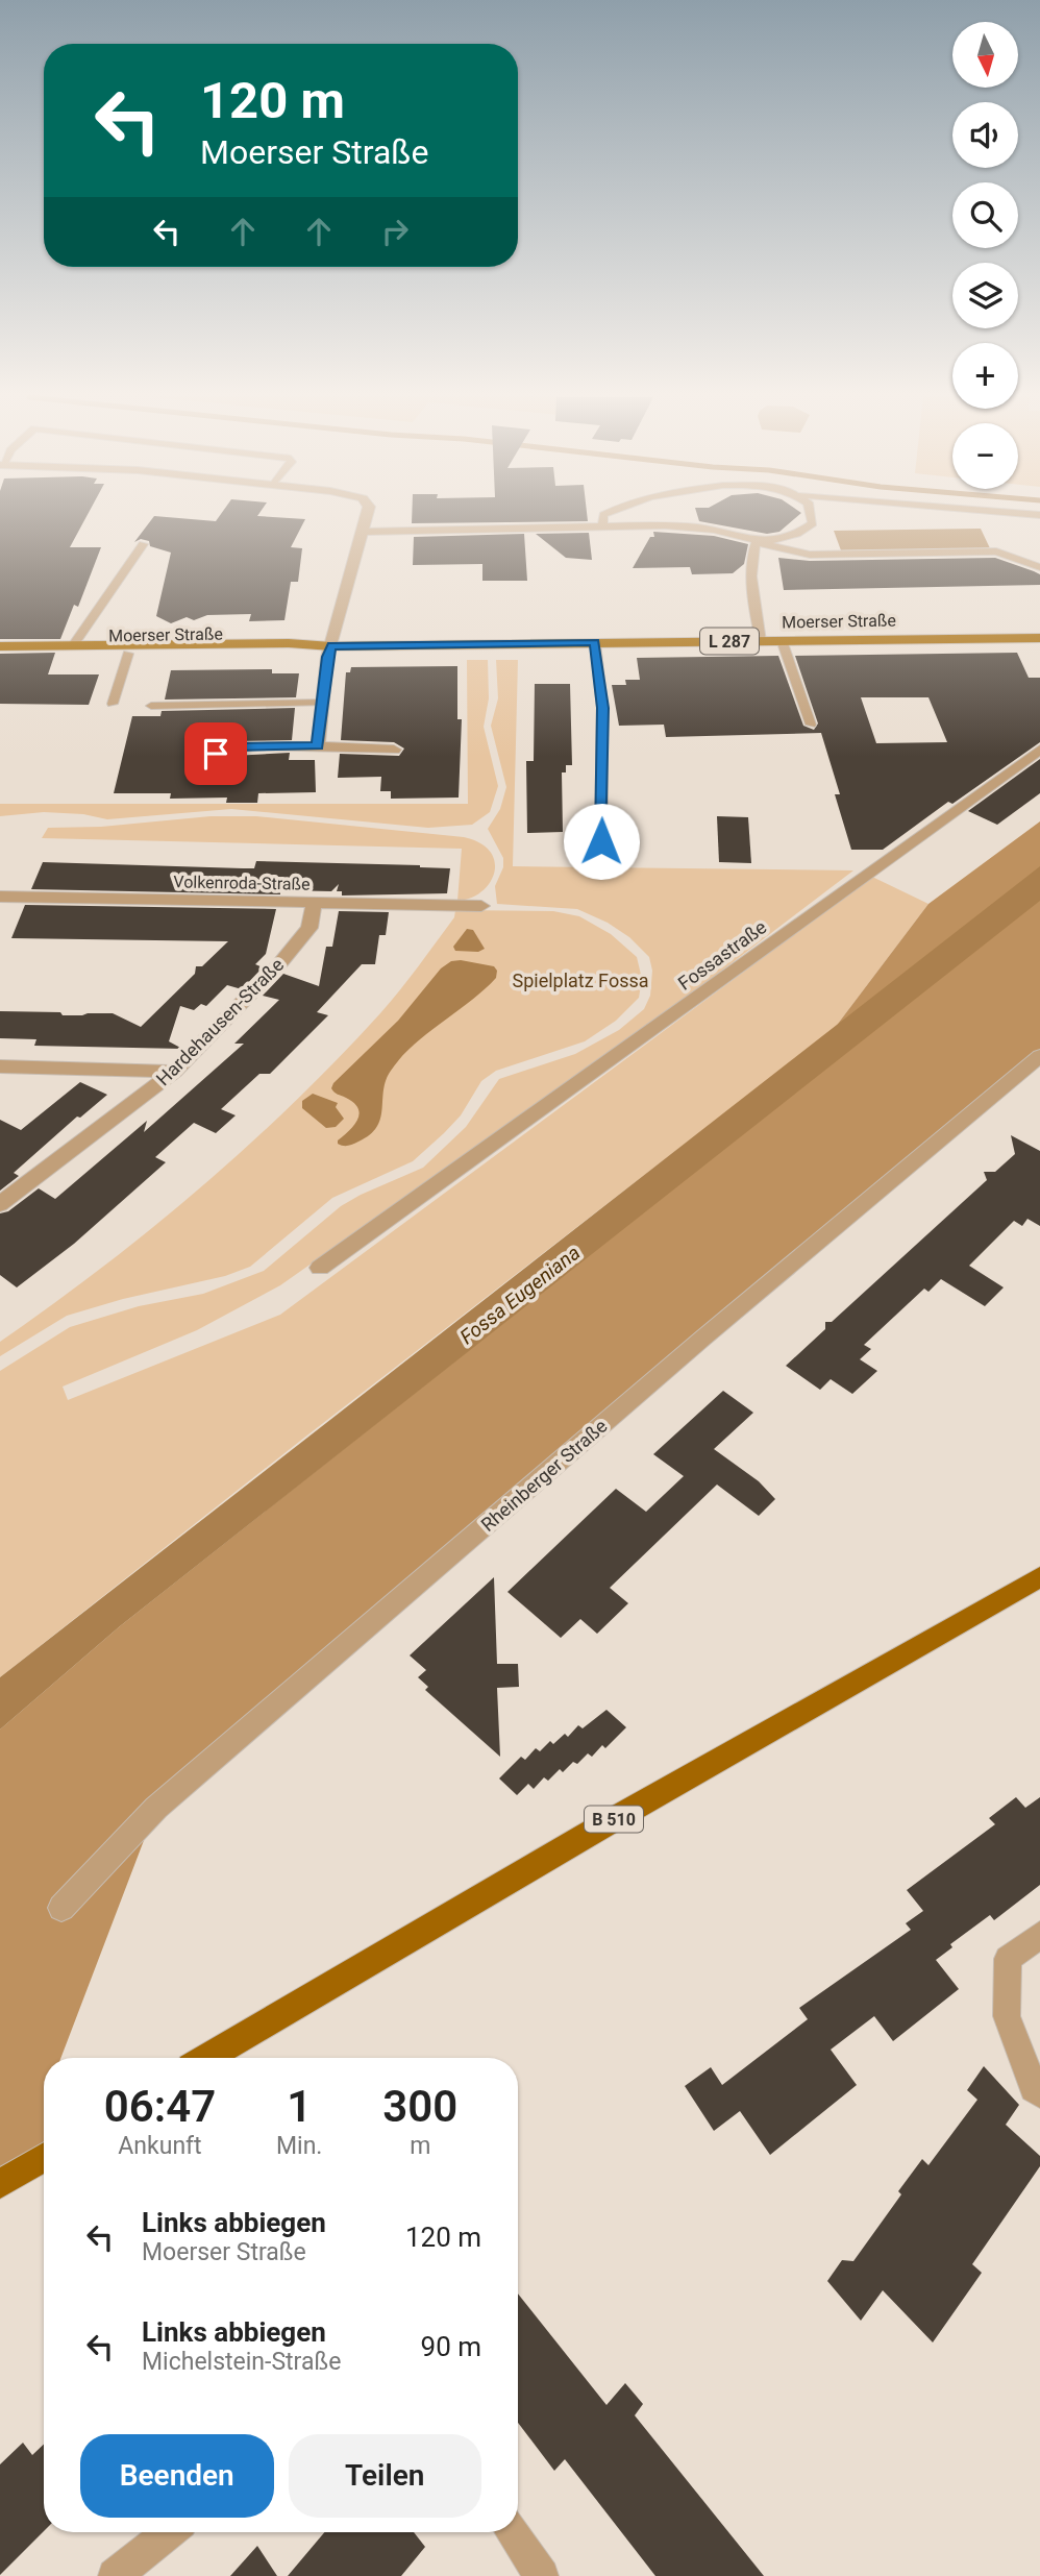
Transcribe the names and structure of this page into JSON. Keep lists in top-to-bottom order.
{
  "streets": {
    "main road": ["Moerser Straße", "L 287", "B 510"],
    "street": [
      "Volkenroda-Straße",
      "Fossastraße",
      "Hardehausen-Straße",
      "Rheinberger Straße"
    ]
  },
  "crossings": [
    ["Volkenroda-Straße", "Hardehausen-Straße"]
  ],
  "water": ["Fossa Eugeniana"],
  "parks": ["Spielplatz Fossa"],
  "north": "bottom",
  "page": {
    "map_buttons": ["+", "−"],
    "turn": ["120 m", "Moerser Straße"],
    "eta": [
      "06:47",
      "Ankunft",
      "1",
      "Min.",
      "300",
      "m"
    ],
    "list": [
      {
        "name": "Links abbiegen",
        "note": "Moerser Straße",
        "value": "120 m"
      },
      {
        "name": "Links abbiegen",
        "note": "Michelstein-Straße",
        "value": "90 m"
      }
    ],
    "buttons": ["Beenden", "Teilen"]
  }
}
